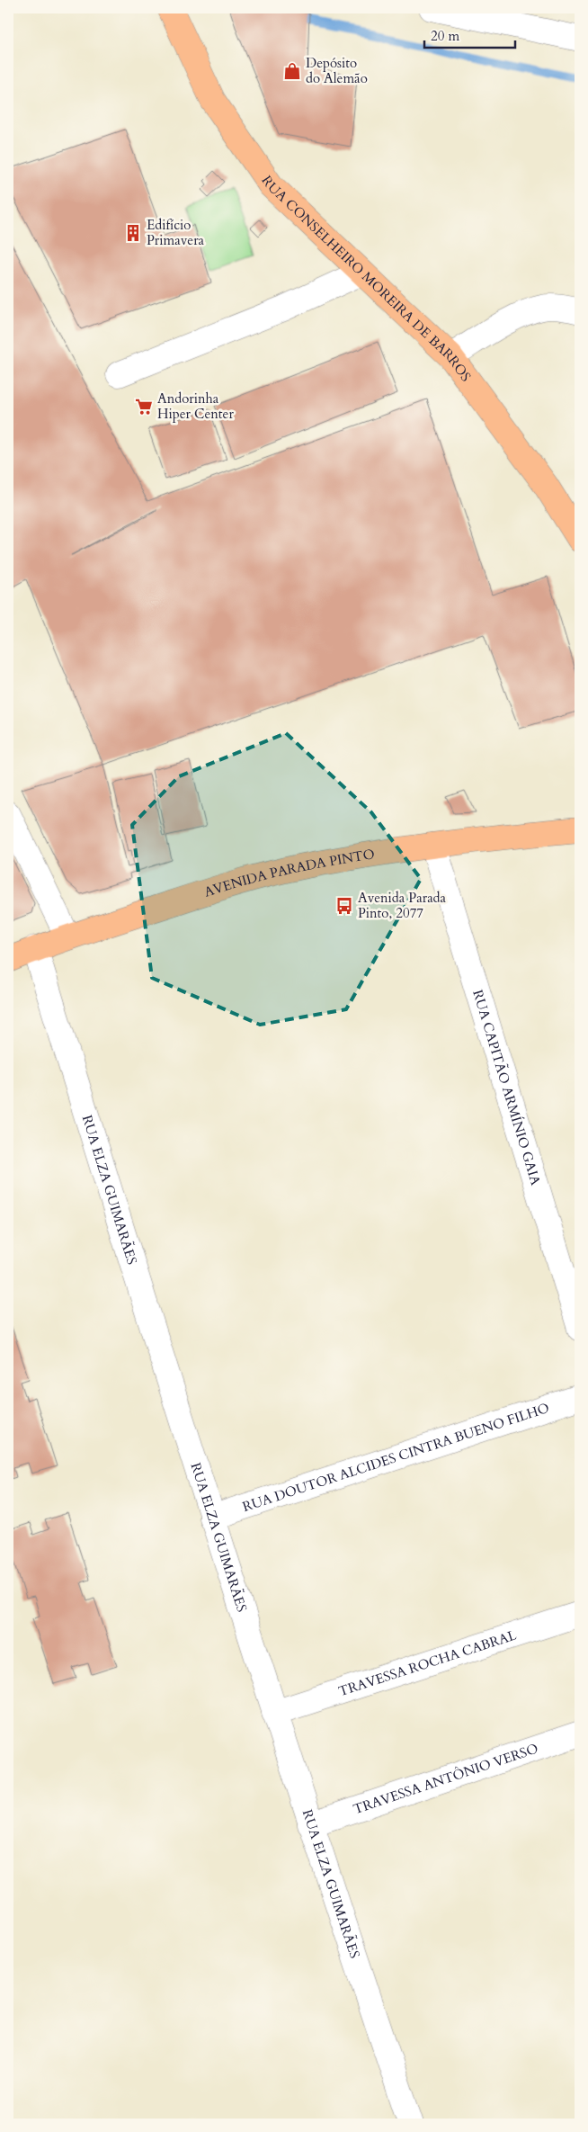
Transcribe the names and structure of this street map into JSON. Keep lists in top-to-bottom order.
{
  "streets": {
    "main road": ["RUA CONSELHEIRO MOREIRA DE BARROS", "AVENIDA PARADA PINTO"],
    "street": [
      "RUA CAPITÃO ARMÍNIO GAIA",
      "RUA ELZA GUIMARÃES",
      "RUA DOUTOR ALCIDES CINTRA BUENO FILHO",
      "TRAVESSA ROCHA CABRAL",
      "TRAVESSA ANTÔNIO VERSO"
    ]
  },
  "crossings": [
    ["AVENIDA PARADA PINTO", "RUA CAPITÃO ARMÍNIO GAIA"],
    ["AVENIDA PARADA PINTO", "RUA ELZA GUIMARÃES"],
    ["RUA ELZA GUIMARÃES", "RUA DOUTOR ALCIDES CINTRA BUENO FILHO"],
    ["RUA ELZA GUIMARÃES", "TRAVESSA ROCHA CABRAL"],
    ["RUA ELZA GUIMARÃES", "TRAVESSA ANTÔNIO VERSO"]
  ],
  "places": {
    "shop": ["Depósito do Alemão"],
    "building": ["Edifício Primavera"],
    "supermarket": ["Andorinha Hiper Center"],
    "bus stop": ["Avenida Parada Pinto, 2077"]
  },
  "scale_bar": "20 m"
}
